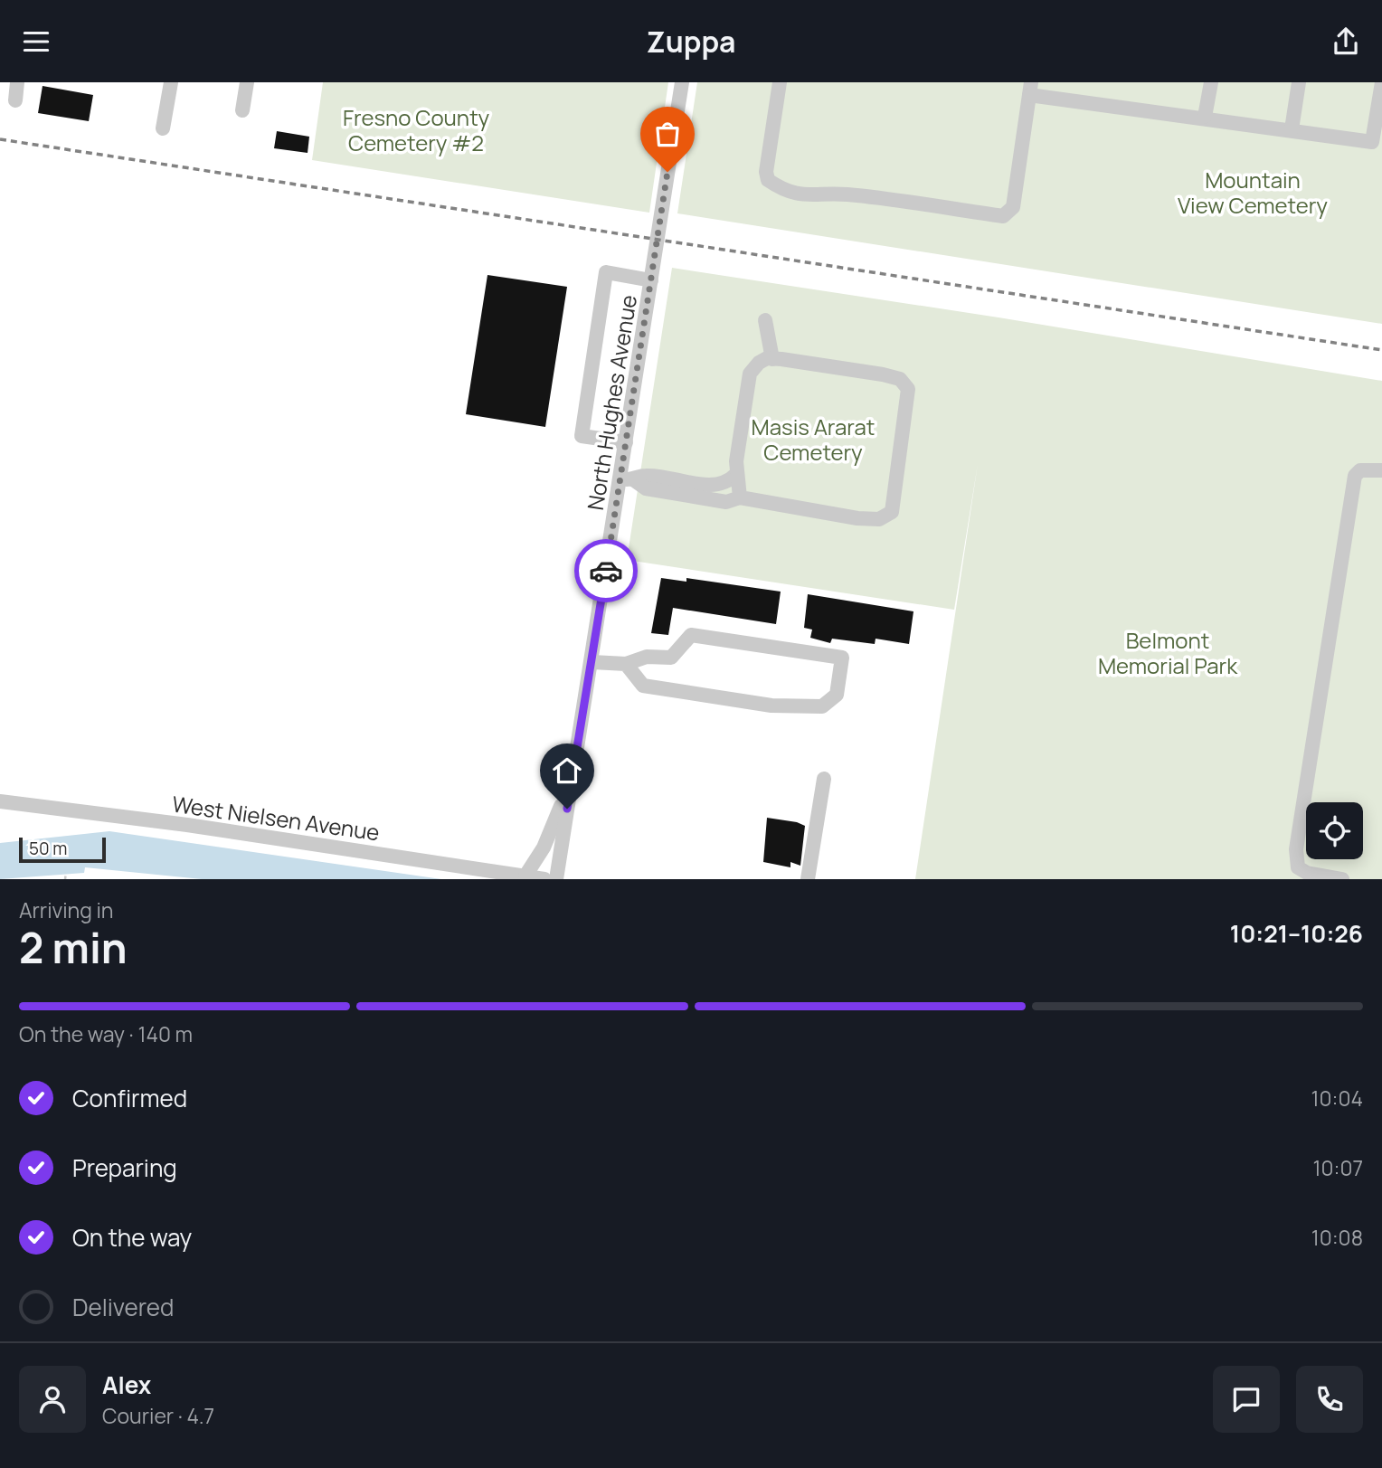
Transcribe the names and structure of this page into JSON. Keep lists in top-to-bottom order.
{
  "streets": {
    "street": ["North Hughes Avenue", "West Nielsen Avenue"]
  },
  "parks": [
    "Fresno County Cemetery #2",
    "Mountain View Cemetery",
    "Masis Ararat Cemetery",
    "Belmont Memorial Park"
  ],
  "scale_bar": "50 m",
  "page": {
    "header": "Zuppa",
    "scale": "50 m",
    "heading": ["2 min", "Arriving in", "10:21–10:26"],
    "panel": ["Alex", "Courier · 4.7"],
    "bar": "On the way · 140 m",
    "list": [
      ["Confirmed", "10:04"],
      ["Preparing", "10:07"],
      ["On the way", "10:08"],
      "Delivered"
    ]
  }
}
